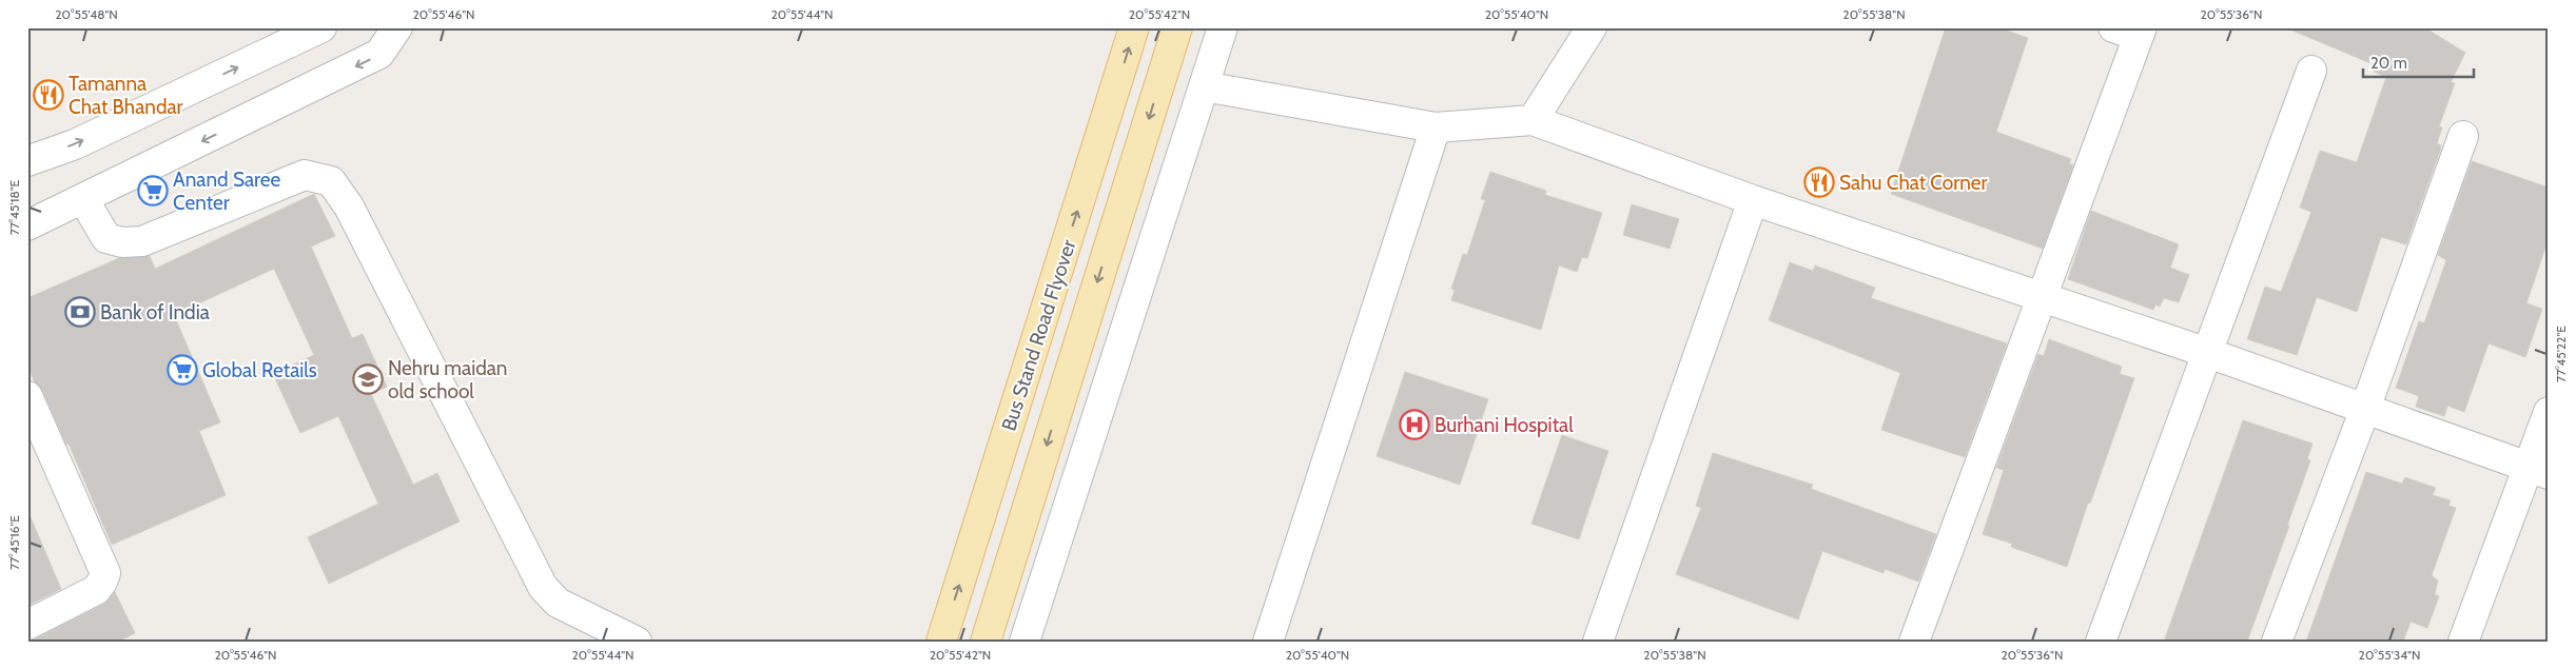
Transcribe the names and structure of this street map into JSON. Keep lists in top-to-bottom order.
{
  "streets": {
    "main road": ["Bus Stand Road Flyover"]
  },
  "places": {
    "restaurant": ["Tamanna Chat Bhandar", "Sahu Chat Corner"],
    "supermarket": ["Anand Saree Center", "Global Retails"],
    "bank": ["Bank of India"],
    "school or university": ["Nehru maidan old school"],
    "hospital": ["Burhani Hospital"]
  },
  "scale_bar": "20 m",
  "coordinates": [
    "20°55'48\"N",
    "20°55'46\"N",
    "20°55'44\"N",
    "20°55'42\"N",
    "20°55'40\"N",
    "20°55'38\"N",
    "20°55'36\"N",
    "77°45'18\"E",
    "77°45'22\"E",
    "77°45'16\"E",
    "20°55'34\"N"
  ]
}
